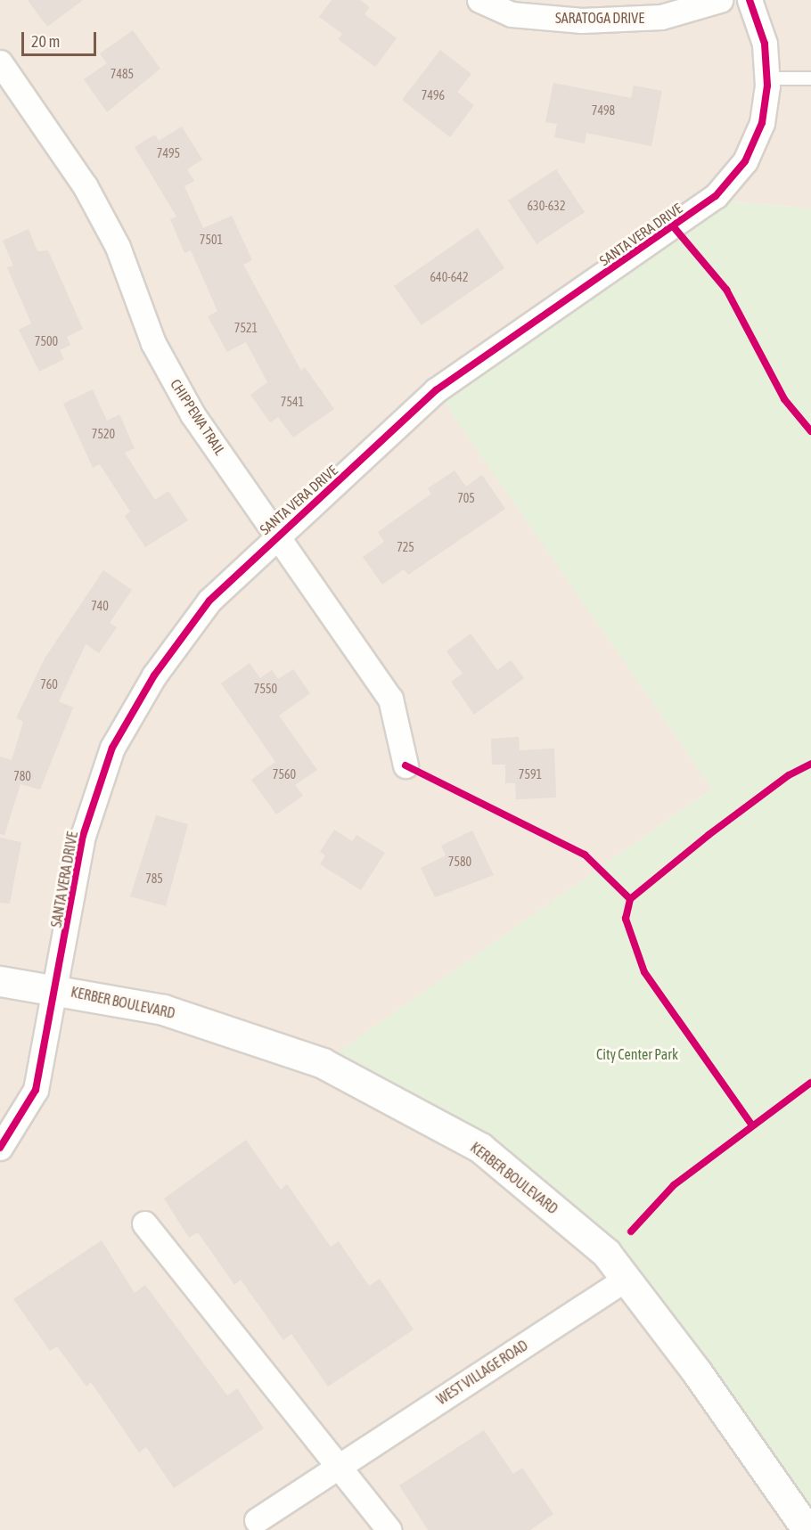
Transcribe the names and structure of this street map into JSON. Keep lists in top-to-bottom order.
{
  "streets": {
    "street": [
      "SARATOGA DRIVE",
      "SANTA VERA DRIVE",
      "CHIPPEWA TRAIL",
      "KERBER BOULEVARD",
      "WEST VILLAGE ROAD"
    ]
  },
  "crossings": [
    ["SANTA VERA DRIVE", "CHIPPEWA TRAIL"],
    ["SANTA VERA DRIVE", "KERBER BOULEVARD"],
    ["KERBER BOULEVARD", "WEST VILLAGE ROAD"]
  ],
  "parks": ["City Center Park"],
  "house_numbers": [
    "7485",
    "7496",
    "7498",
    "7495",
    "630-632",
    "7501",
    "640-642",
    "7521",
    "7500",
    "7541",
    "7520",
    "705",
    "725",
    "740",
    "760",
    "7550",
    "7560",
    "7591",
    "780",
    "7580",
    "785"
  ],
  "scale_bar": "20 m"
}
